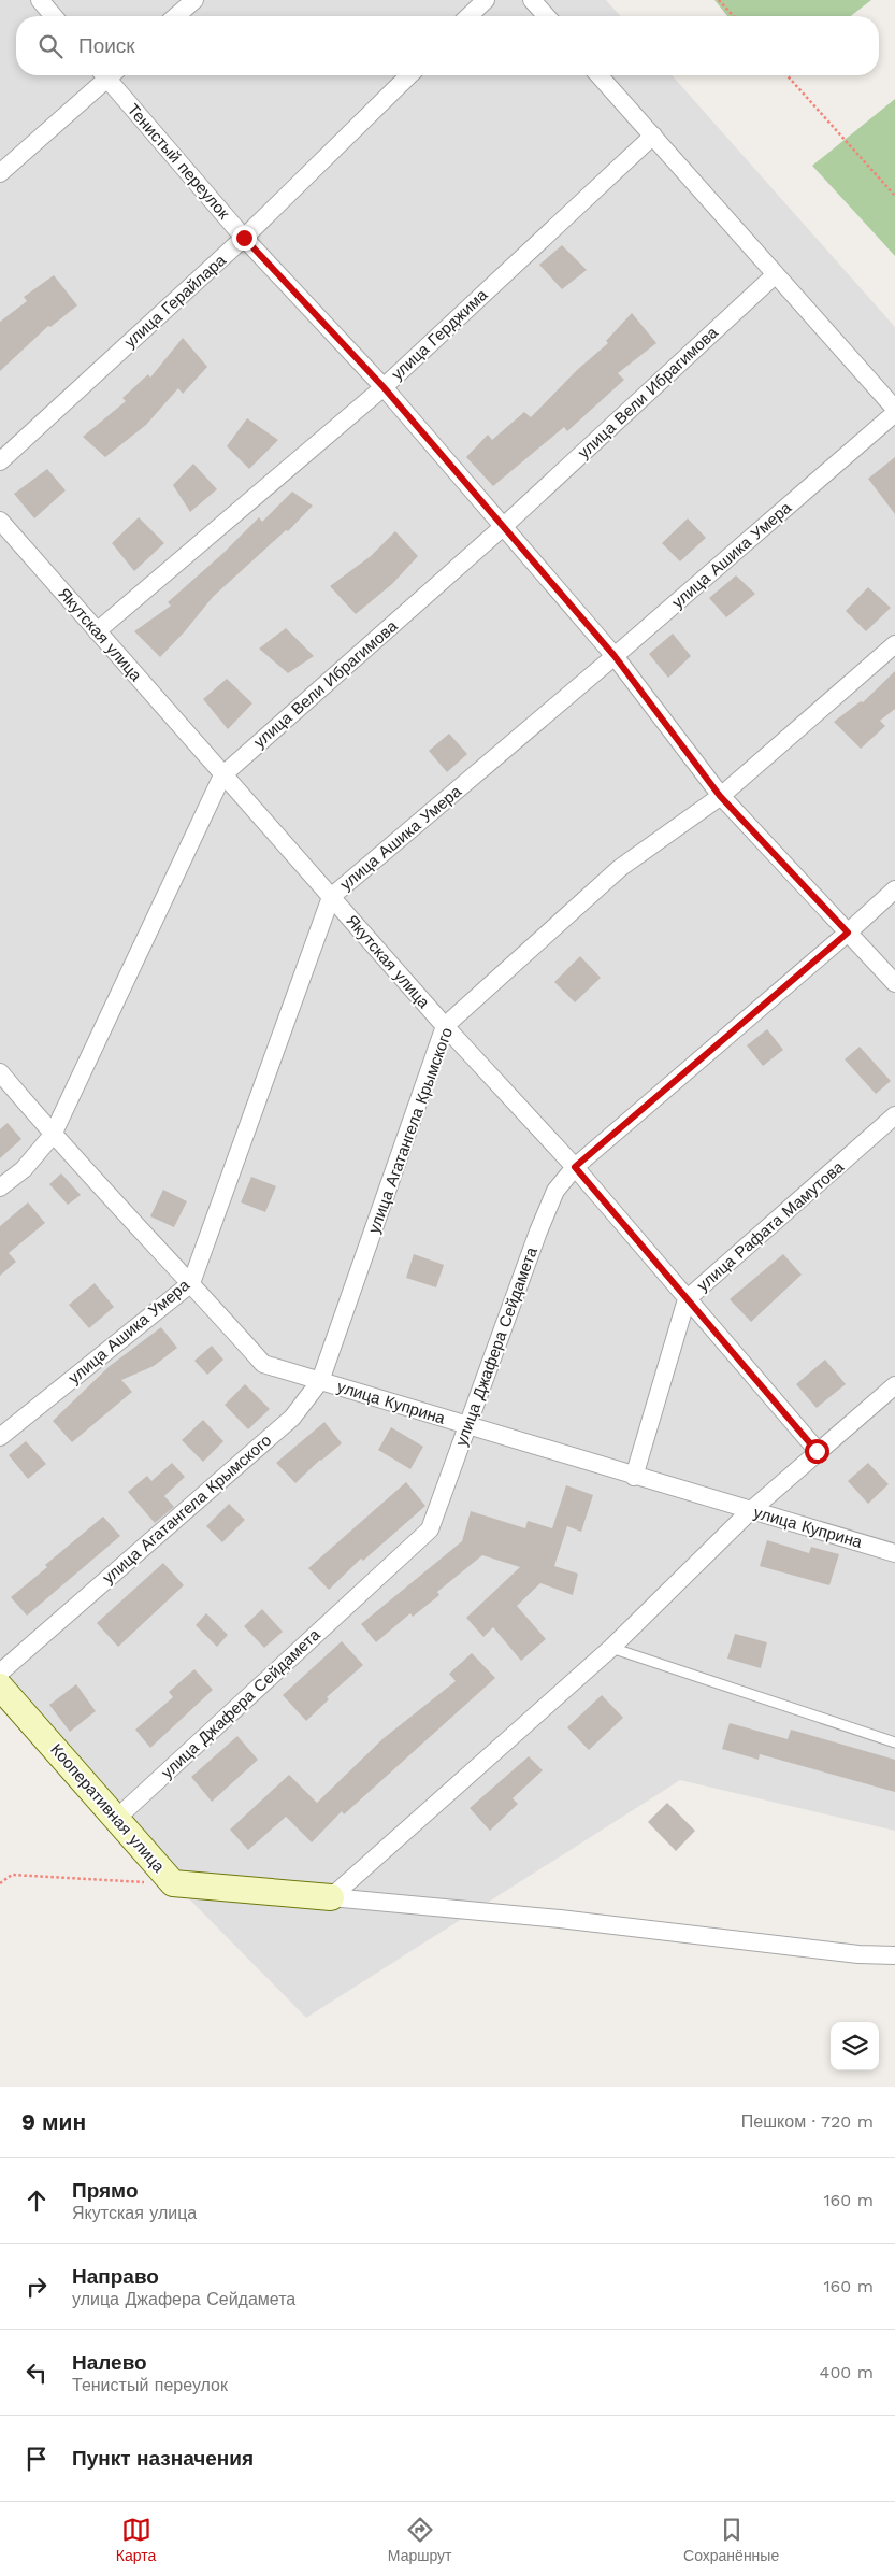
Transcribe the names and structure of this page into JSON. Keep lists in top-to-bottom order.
{
  "streets": {
    "street": [
      "Тенистый переулок",
      "улица Герайлара",
      "улица Герджима",
      "улица Вели Ибрагимова",
      "улица Ашика Умера",
      "Якутская улица",
      "улица Агатангела Крымского",
      "улица Рафата Мамутова",
      "улица Джафера Сейдамета",
      "улица Куприна",
      "Кооперативная улица"
    ]
  },
  "crossings": [
    ["Тенистый переулок", "улица Герайлара"],
    ["Тенистый переулок", "улица Герджима"],
    ["Тенистый переулок", "улица Вели Ибрагимова"],
    ["Тенистый переулок", "улица Ашика Умера"],
    ["Тенистый переулок", "улица Агатангела Крымского"],
    ["Тенистый переулок", "улица Джафера Сейдамета"],
    ["улица Герджима", "Якутская улица"],
    ["улица Вели Ибрагимова", "Якутская улица"],
    ["улица Вели Ибрагимова", "улица Куприна"],
    ["улица Ашика Умера", "Якутская улица"],
    ["улица Ашика Умера", "улица Куприна"],
    ["Якутская улица", "улица Агатангела Крымского"],
    ["Якутская улица", "улица Рафата Мамутова"],
    ["Якутская улица", "улица Джафера Сейдамета"],
    ["улица Агатангела Крымского", "улица Куприна"],
    ["улица Рафата Мамутова", "улица Куприна"],
    ["улица Джафера Сейдамета", "улица Куприна"],
    ["улица Джафера Сейдамета", "Кооперативная улица"]
  ],
  "page": {
    "search": "Поиск",
    "heading": ["9 мин", "Пешком · 720 m"],
    "list": [
      ["Прямо", "Якутская улица", "160 m"],
      ["Направо", "улица Джафера Сейдамета", "160 m"],
      ["Налево", "Тенистый переулок", "400 m"],
      "Пункт назначения"
    ],
    "nav": ["Карта", "Маршрут", "Сохранённые"]
  }
}
